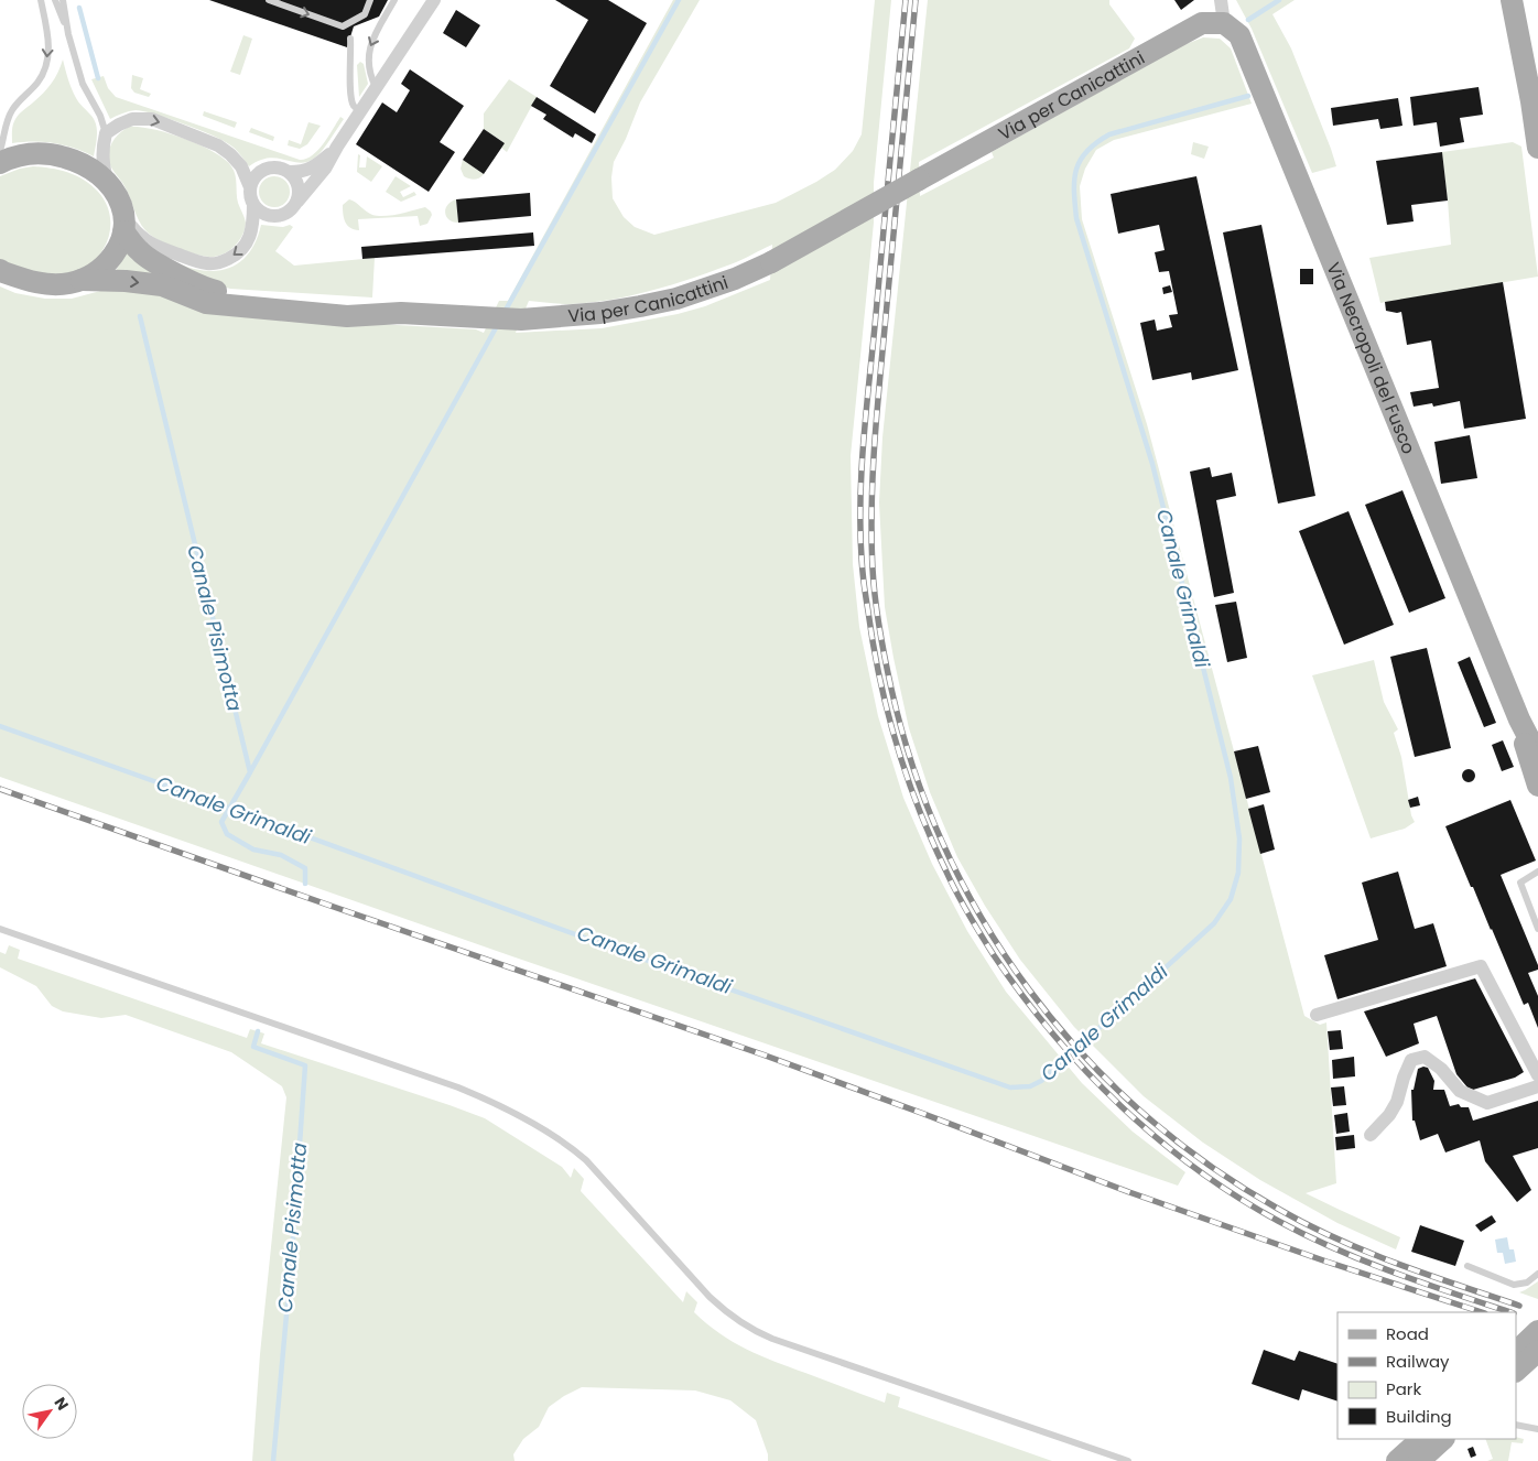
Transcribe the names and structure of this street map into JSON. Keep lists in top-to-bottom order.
{
  "streets": {
    "main road": ["Via per Canicattini", "Via Necropoli del Fusco"]
  },
  "crossings": [
    ["Via per Canicattini", "Via Necropoli del Fusco"]
  ],
  "water": ["Canale Grimaldi", "Canale Pisimotta"],
  "legend": [
    "Road",
    "Railway",
    "Park",
    "Building"
  ],
  "north": "top right"
}
